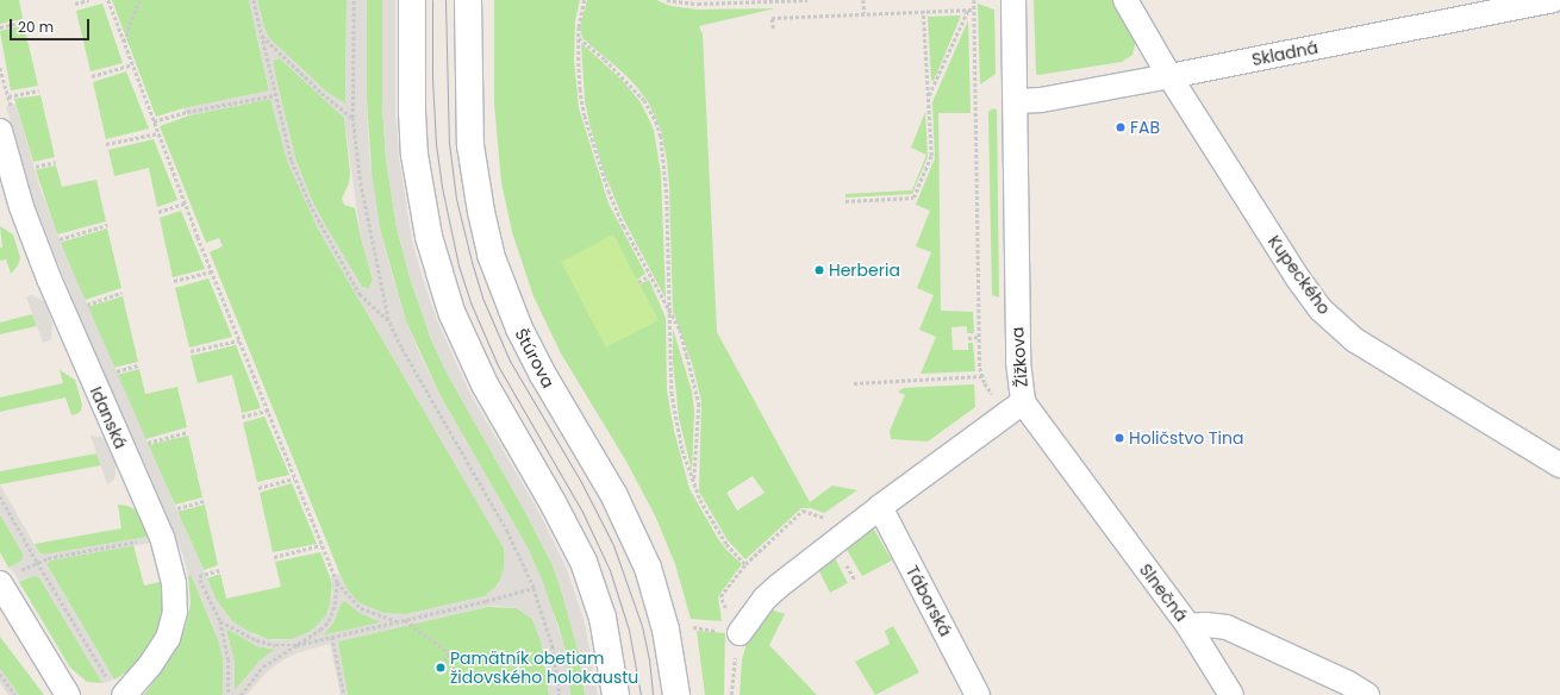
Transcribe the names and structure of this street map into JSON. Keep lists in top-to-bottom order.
{
  "streets": {
    "street": [
      "Skladná",
      "Kupeckého",
      "Žižkova",
      "Štúrova",
      "Idanská",
      "Slnečná",
      "Táborská"
    ]
  },
  "crossings": [
    ["Skladná", "Kupeckého"],
    ["Skladná", "Žižkova"],
    ["Žižkova", "Slnečná"]
  ],
  "places": [
    "FAB",
    "Herberia",
    "Holičstvo Tina",
    "Pamätník obetiam židovského holokaustu"
  ],
  "scale_bar": "20 m"
}
